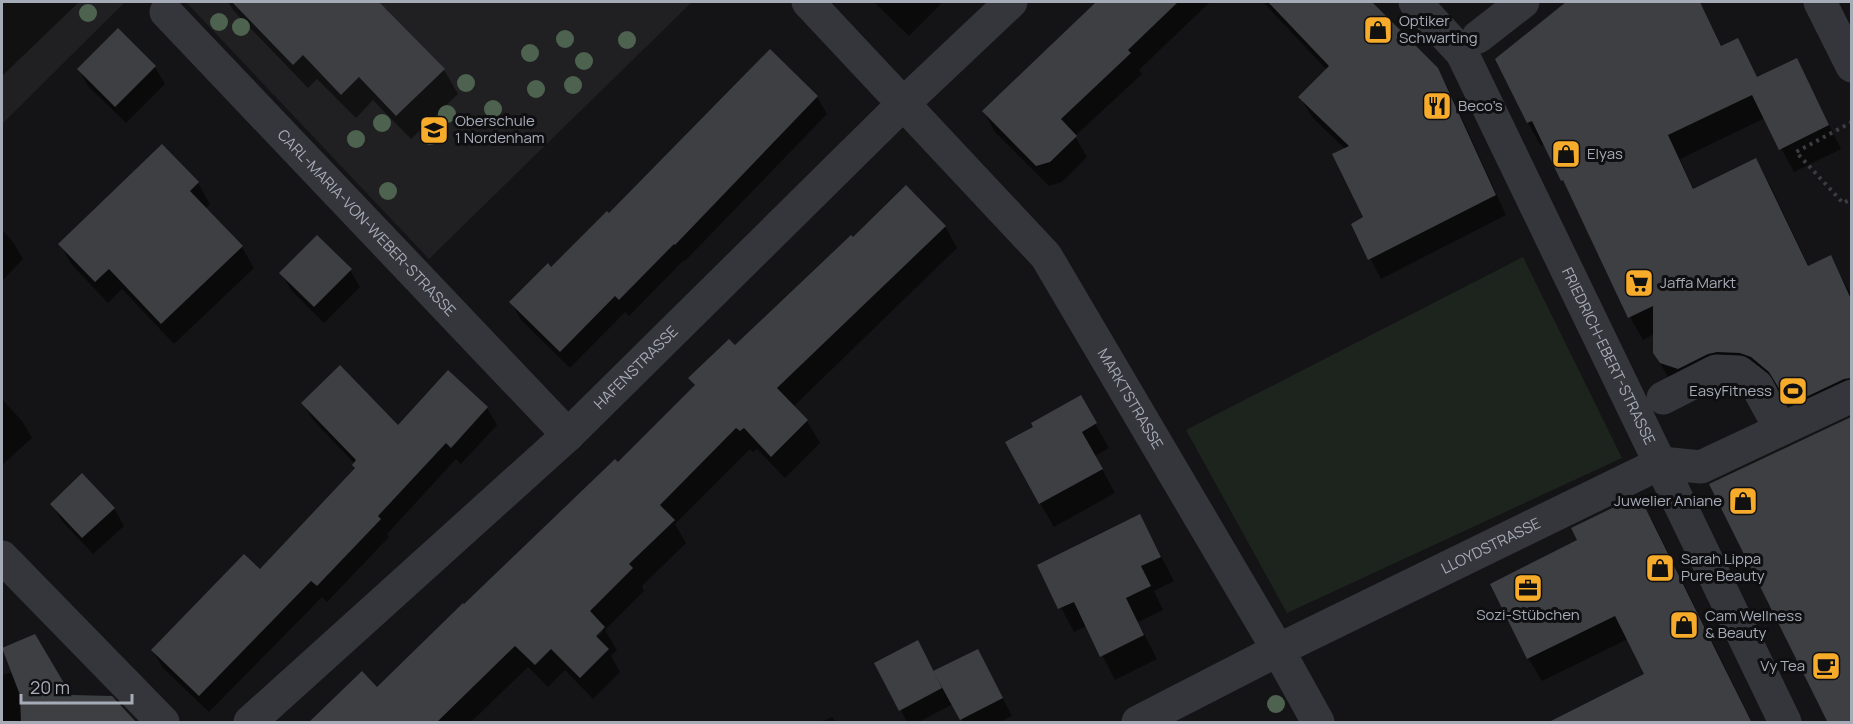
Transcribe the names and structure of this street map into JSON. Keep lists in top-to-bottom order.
{
  "streets": {
    "street": [
      "CARL-MARIA-VON-WEBER-STRASSE",
      "FRIEDRICH-EBERT-STRASSE",
      "HAFENSTRASSE",
      "MARKTSTRASSE",
      "LLOYDSTRASSE"
    ]
  },
  "crossings": [
    ["CARL-MARIA-VON-WEBER-STRASSE", "HAFENSTRASSE"],
    ["FRIEDRICH-EBERT-STRASSE", "LLOYDSTRASSE"],
    ["HAFENSTRASSE", "MARKTSTRASSE"],
    ["MARKTSTRASSE", "LLOYDSTRASSE"]
  ],
  "places": {
    "shop": [
      "Optiker Schwarting",
      "Elyas",
      "Juwelier Aniane",
      "Sarah Lippa Pure Beauty",
      "Cam Wellness & Beauty"
    ],
    "restaurant": ["Beco’s"],
    "school or university": ["Oberschule 1 Nordenham"],
    "supermarket": ["Jaffa Markt"],
    "sports": ["EasyFitness"],
    "office": ["Sozi-Stübchen"],
    "cafe": ["Vy Tea"]
  },
  "scale_bar": "20 m"
}
